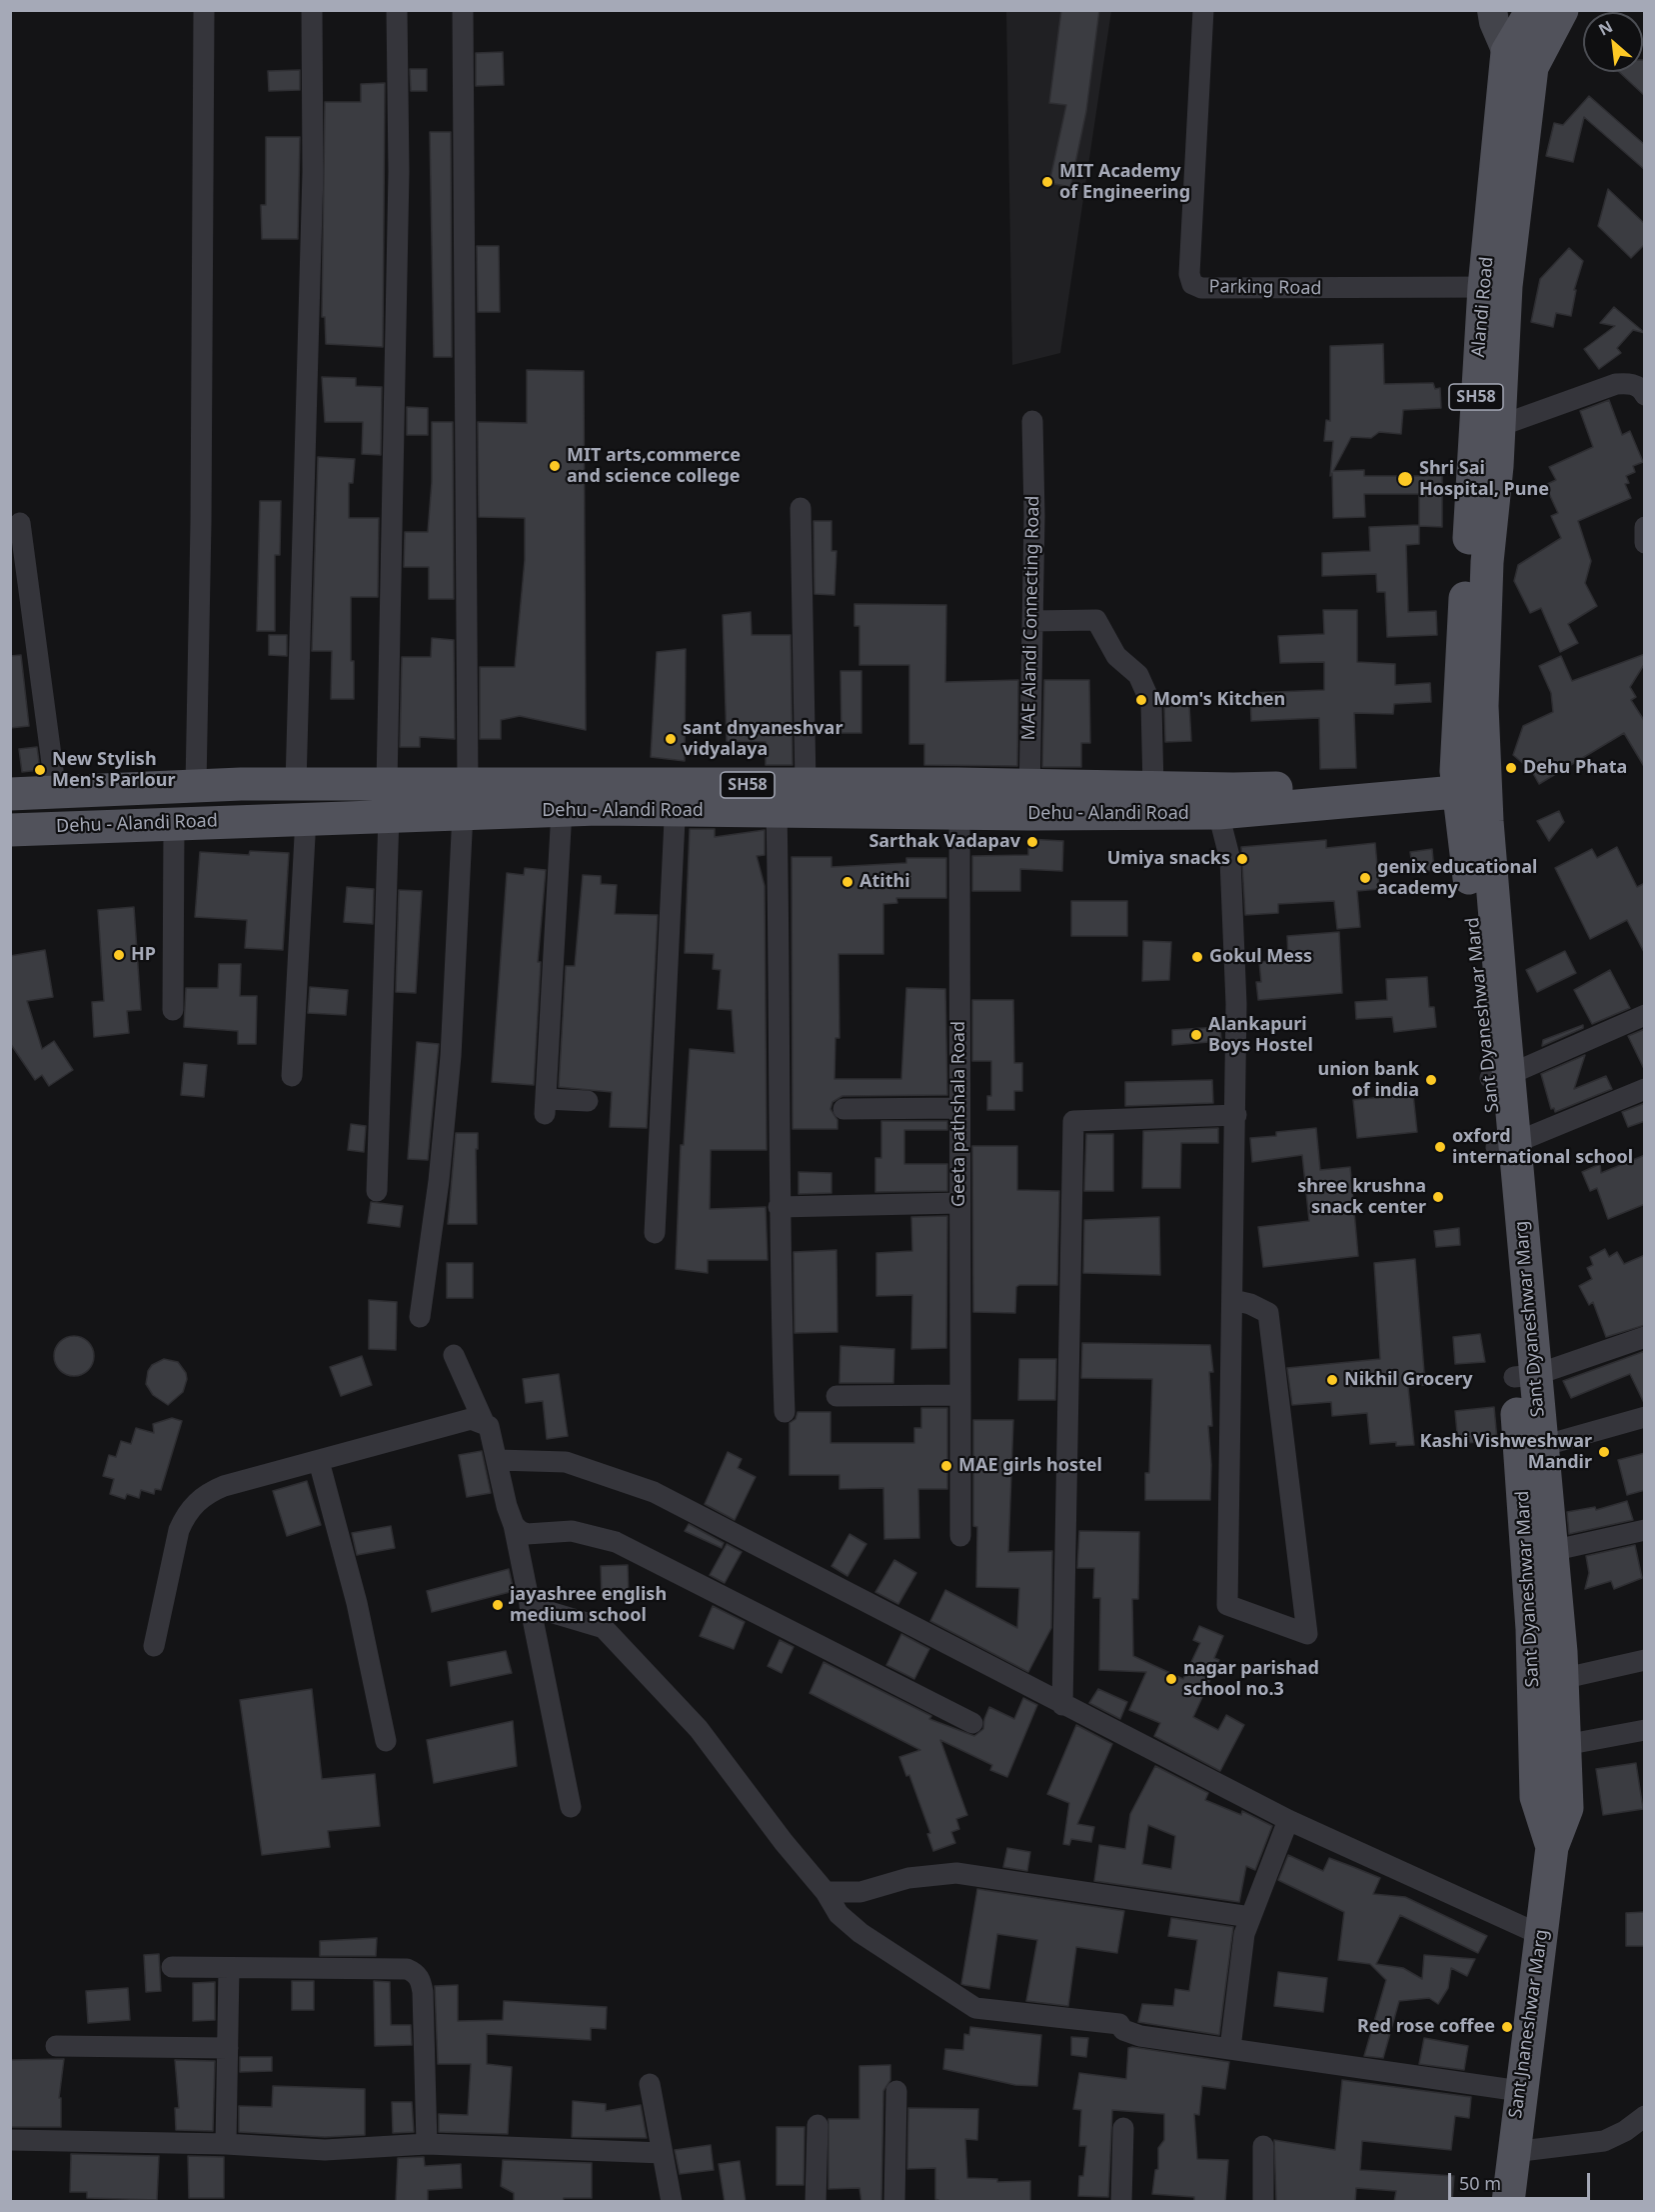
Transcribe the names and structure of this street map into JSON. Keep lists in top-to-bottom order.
{
  "streets": {
    "main road": [
      "Alandi Road",
      "SH58",
      "Dehu - Alandi Road",
      "Sant Dyaneshwar Marg",
      "Sant Jnaneshwar Marg"
    ],
    "street": ["Parking Road", "MAE Alandi Connecting Road", "Geeta pathshala Road"]
  },
  "crossings": [
    ["Parking Road", "Alandi Road"],
    ["Parking Road", "SH58"],
    ["Alandi Road", "SH58"],
    ["Alandi Road", "Dehu - Alandi Road"],
    ["Alandi Road", "Sant Dyaneshwar Marg"],
    ["SH58", "Dehu - Alandi Road"],
    ["SH58", "Sant Dyaneshwar Marg"],
    ["MAE Alandi Connecting Road", "Dehu - Alandi Road"],
    ["Dehu - Alandi Road", "Geeta pathshala Road"],
    ["Dehu - Alandi Road", "Sant Dyaneshwar Marg"],
    ["Sant Dyaneshwar Marg", "Sant Jnaneshwar Marg"]
  ],
  "places": [
    "MIT Academy of Engineering",
    "MIT arts,commerce and science college",
    "Shri Sai Hospital, Pune",
    "Mom's Kitchen",
    "sant dnyaneshvar vidyalaya",
    "Dehu Phata",
    "New Stylish Men's Parlour",
    "Sarthak Vadapav",
    "Umiya snacks",
    "genix educational academy",
    "Atithi",
    "HP",
    "Gokul Mess",
    "Alankapuri Boys Hostel",
    "union bank of india",
    "oxford international school",
    "shree krushna snack center",
    "Nikhil Grocery",
    "Kashi Vishweshwar Mandir",
    "MAE girls hostel",
    "jayashree english medium school",
    "nagar parishad school no.3",
    "Red rose coffee"
  ],
  "scale_bar": "50 m",
  "north": "top left"
}
